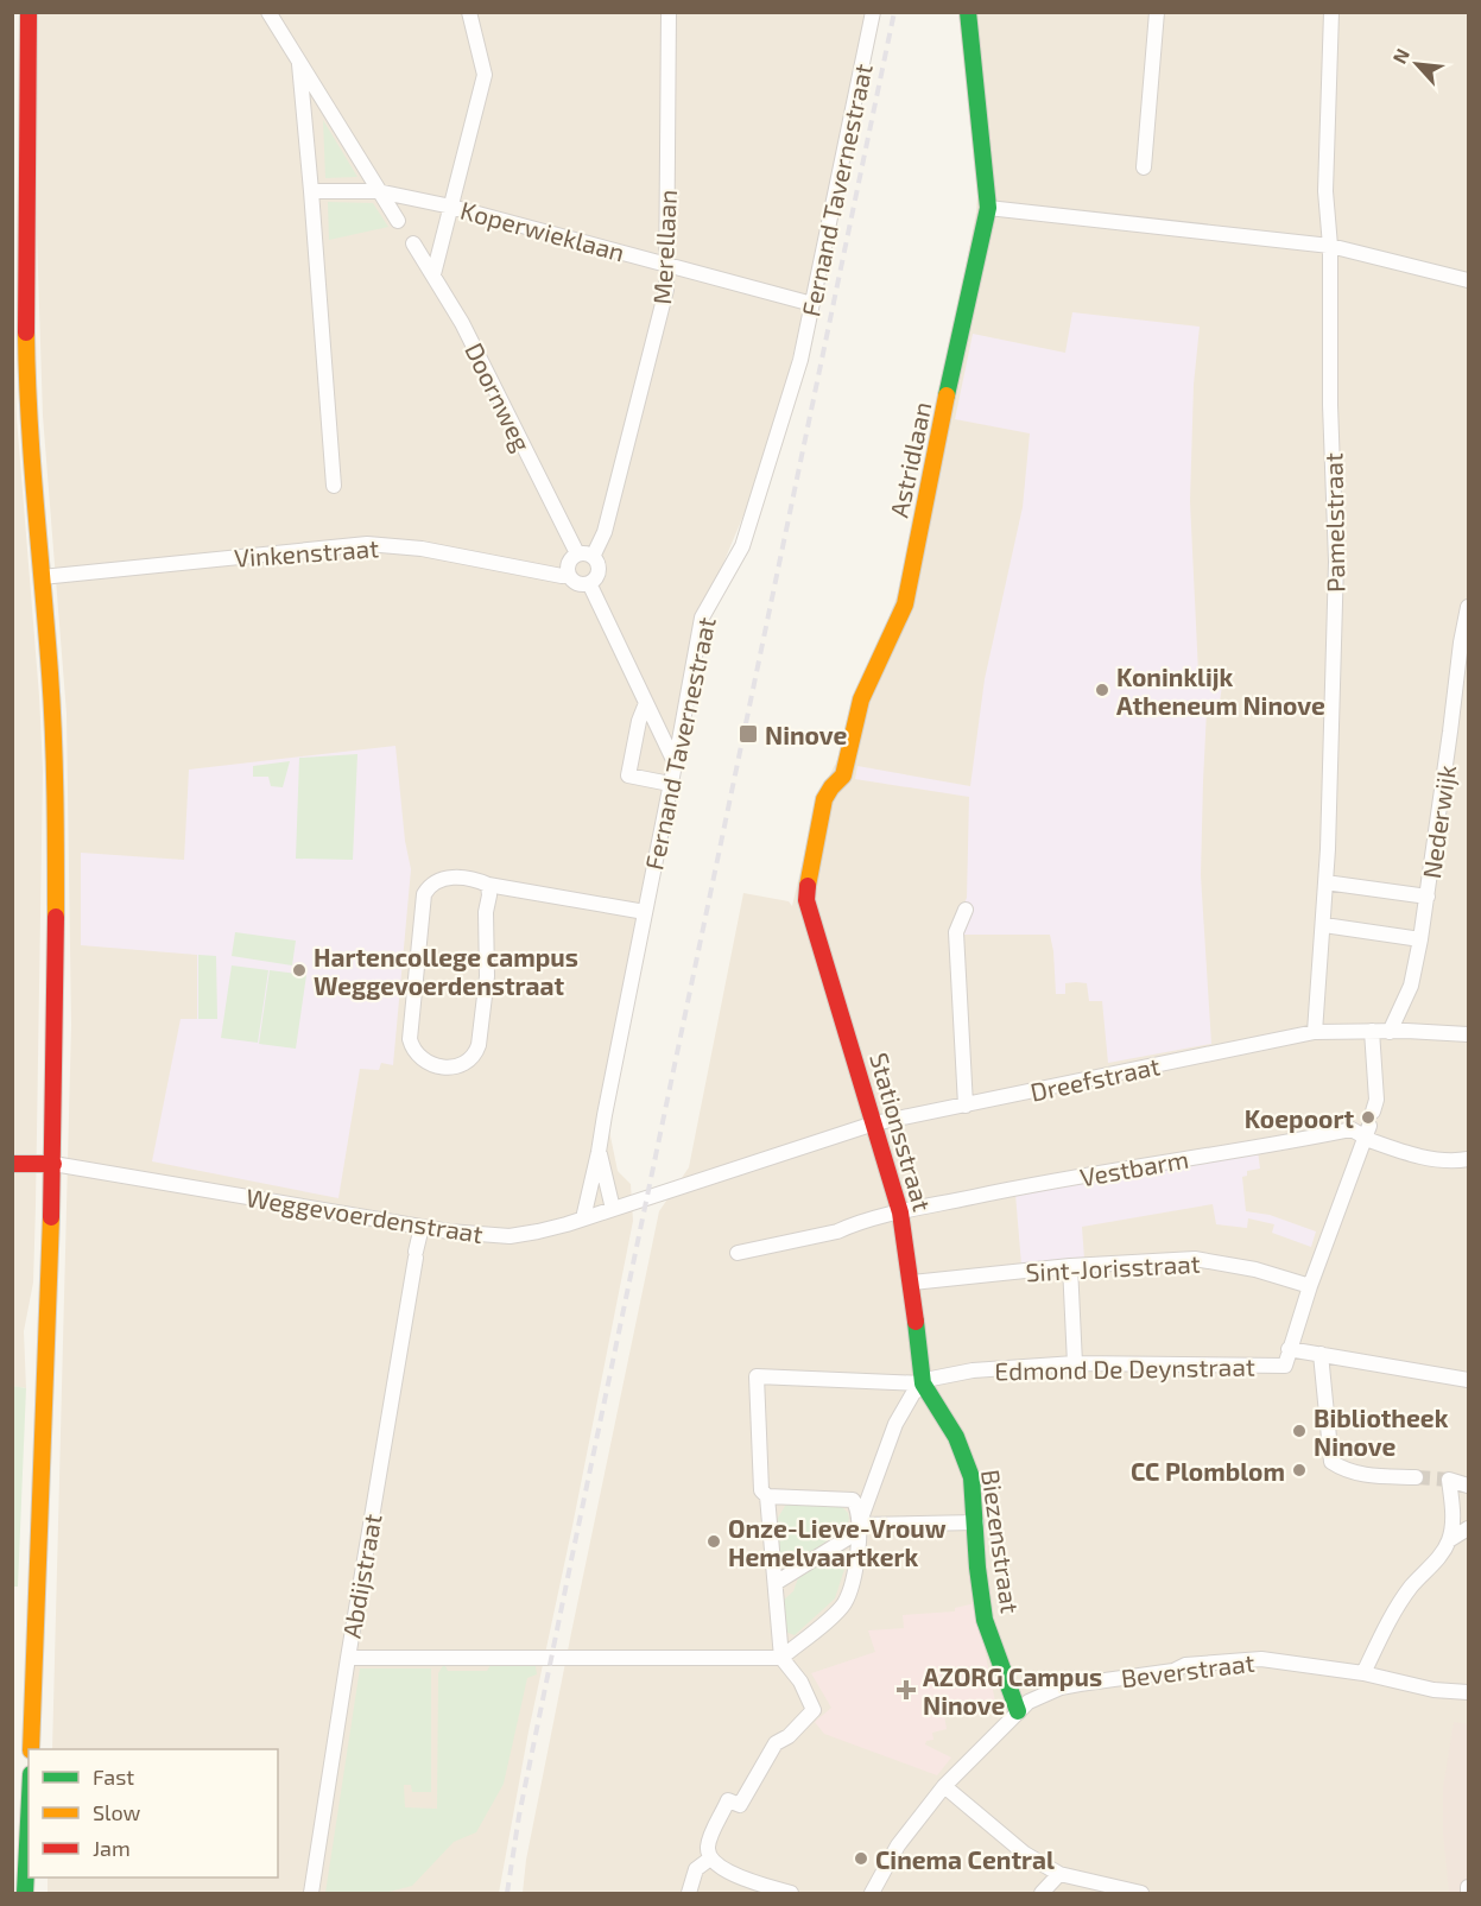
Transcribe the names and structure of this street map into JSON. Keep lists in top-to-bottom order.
{
  "streets": {
    "main road": ["Astridlaan", "Stationsstraat", "Biezenstraat"],
    "street": [
      "Fernand Tavernestraat",
      "Koperwieklaan",
      "Merellaan",
      "Doornweg",
      "Pamelstraat",
      "Vinkenstraat",
      "Nederwijk",
      "Dreefstraat",
      "Vestbarm",
      "Weggevoerdenstraat",
      "Sint-Jorisstraat",
      "Edmond De Deynstraat",
      "Abdijstraat",
      "Beverstraat"
    ]
  },
  "crossings": [
    ["Fernand Tavernestraat", "Koperwieklaan"],
    ["Fernand Tavernestraat", "Weggevoerdenstraat"],
    ["Koperwieklaan", "Merellaan"],
    ["Merellaan", "Doornweg"],
    ["Merellaan", "Vinkenstraat"],
    ["Doornweg", "Vinkenstraat"],
    ["Astridlaan", "Stationsstraat"],
    ["Pamelstraat", "Dreefstraat"],
    ["Nederwijk", "Dreefstraat"],
    ["Dreefstraat", "Stationsstraat"],
    ["Dreefstraat", "Weggevoerdenstraat"],
    ["Stationsstraat", "Vestbarm"],
    ["Stationsstraat", "Weggevoerdenstraat"],
    ["Stationsstraat", "Sint-Jorisstraat"],
    ["Stationsstraat", "Edmond De Deynstraat"],
    ["Stationsstraat", "Biezenstraat"],
    ["Weggevoerdenstraat", "Abdijstraat"],
    ["Edmond De Deynstraat", "Biezenstraat"],
    ["Biezenstraat", "Beverstraat"]
  ],
  "places": {
    "other": [
      "Koninklijk Atheneum Ninove",
      "Hartencollege campus Weggevoerdenstraat",
      "Koepoort",
      "Bibliotheek Ninove",
      "CC Plomblom",
      "Onze-Lieve-Vrouw Hemelvaartkerk",
      "Cinema Central"
    ],
    "transit": ["Ninove"],
    "health": ["AZORG Campus Ninove"]
  },
  "legend": ["Fast", "Slow", "Jam"],
  "north": "top left"
}
